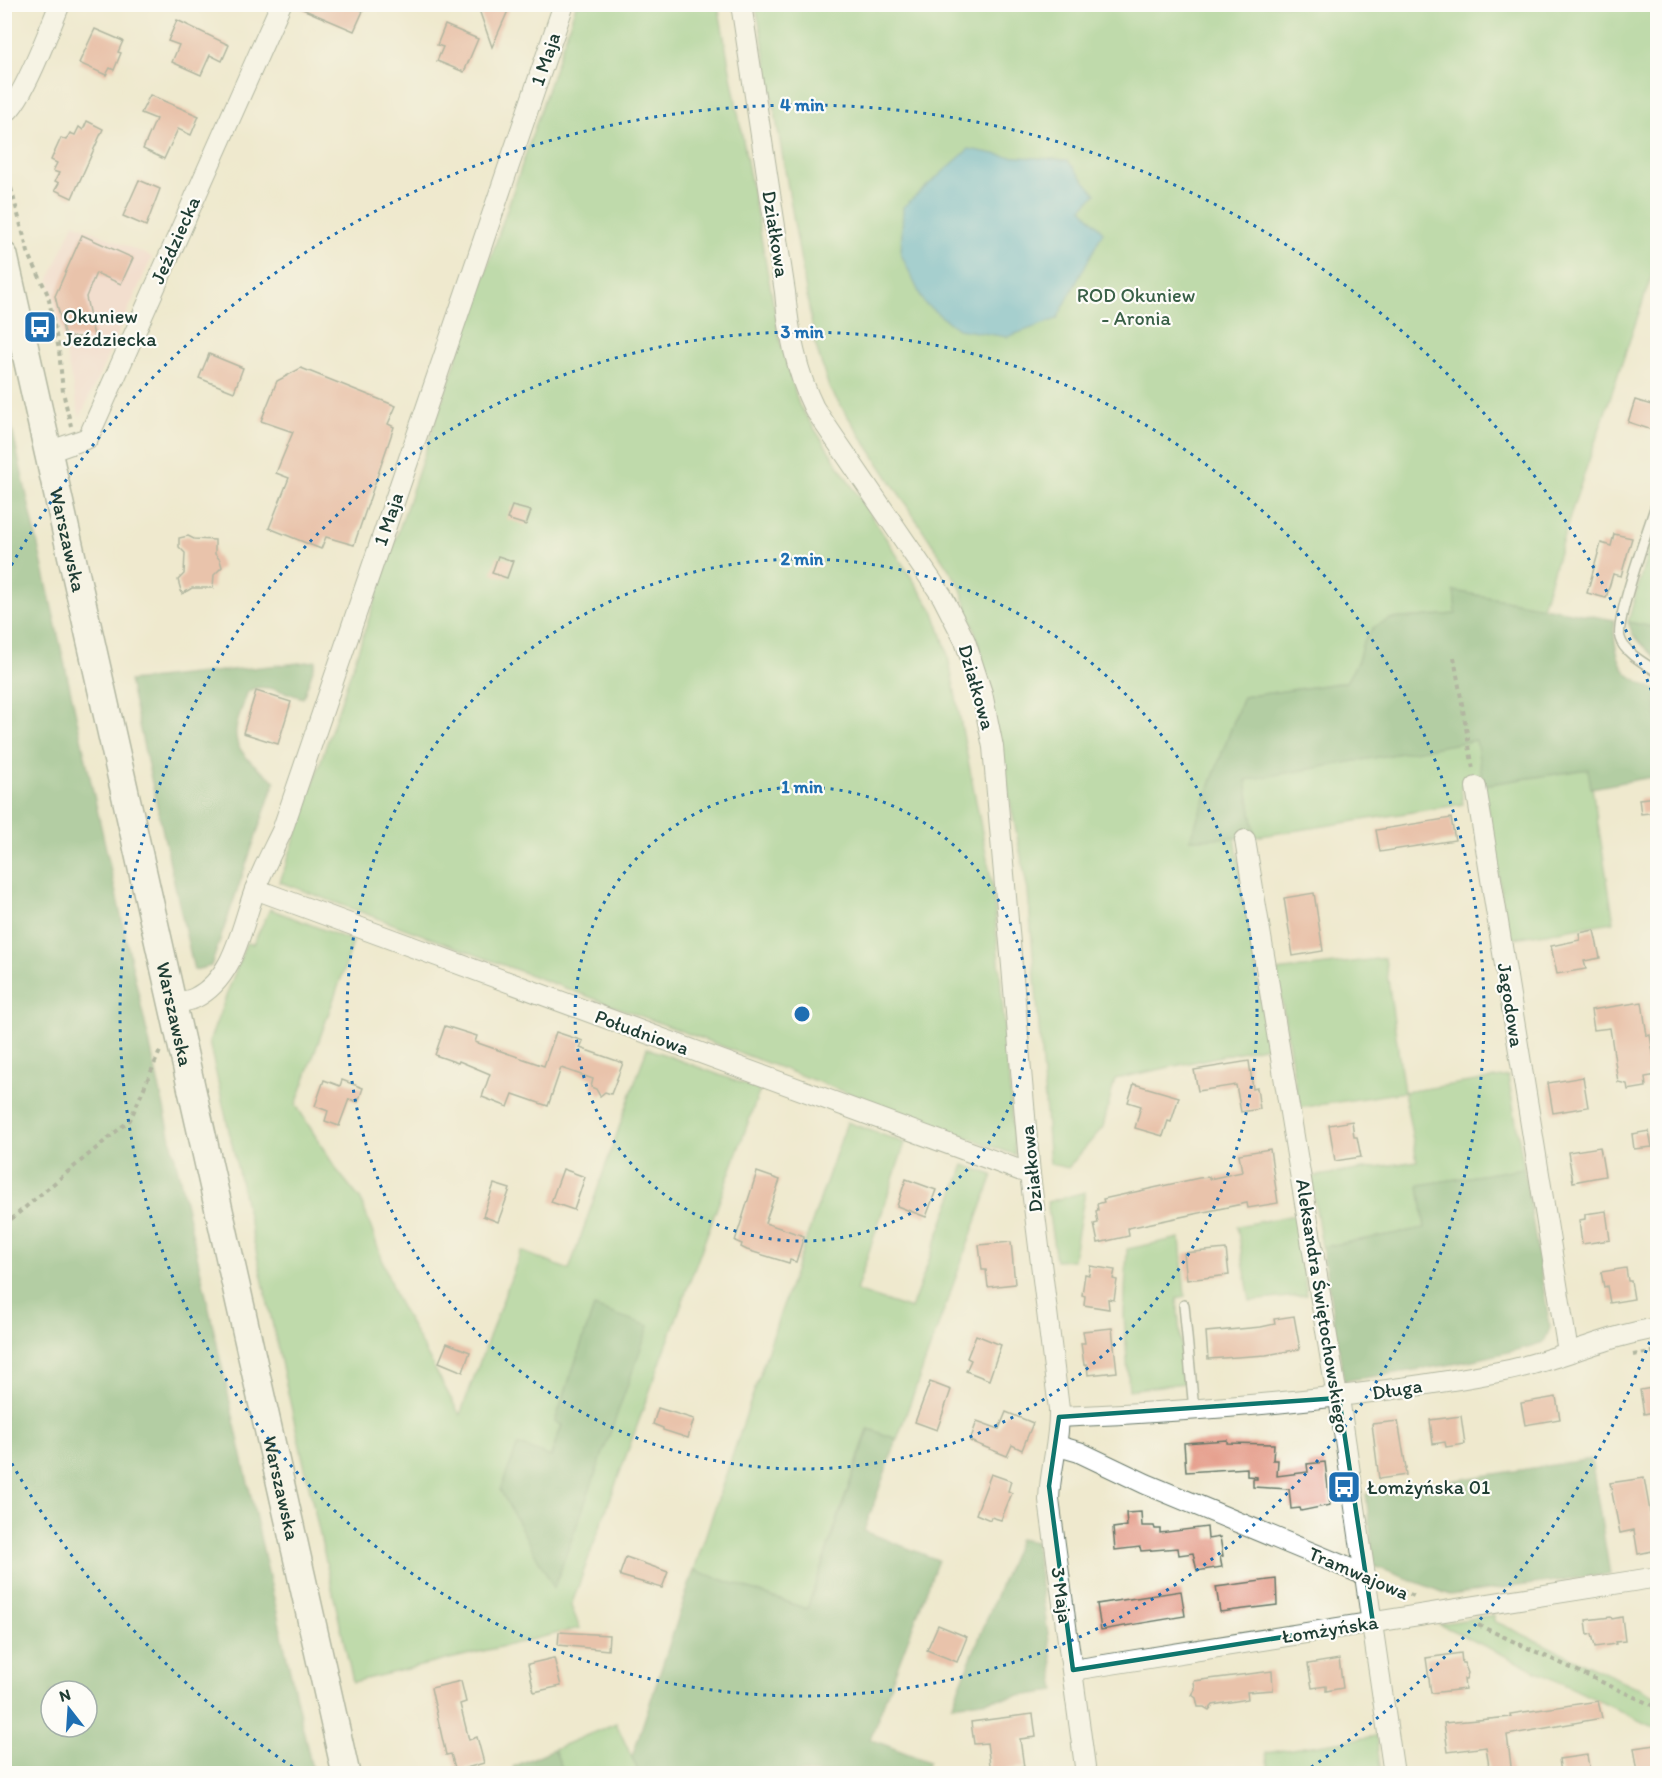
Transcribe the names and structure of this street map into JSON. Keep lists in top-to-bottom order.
{
  "streets": {
    "main road": ["Warszawska"],
    "street": [
      "1 Maja",
      "Działkowa",
      "Jeździecka",
      "Jagodowa",
      "Południowa",
      "Aleksandra Świętochowskiego",
      "Długa",
      "Tramwajowa",
      "3 Maja",
      "Łomżyńska"
    ]
  },
  "crossings": [
    ["1 Maja", "Warszawska"],
    ["1 Maja", "Południowa"],
    ["Działkowa", "Południowa"],
    ["Działkowa", "Długa"],
    ["Działkowa", "3 Maja"],
    ["Jeździecka", "Warszawska"],
    ["Jagodowa", "Długa"],
    ["Aleksandra Świętochowskiego", "Długa"],
    ["Aleksandra Świętochowskiego", "Tramwajowa"],
    ["Aleksandra Świętochowskiego", "Łomżyńska"],
    ["Długa", "3 Maja"],
    ["Tramwajowa", "3 Maja"],
    ["3 Maja", "Łomżyńska"]
  ],
  "parks": ["ROD Okuniew - Aronia"],
  "places": {
    "bus stop": ["Okuniew Jeździecka", "Łomżyńska 01"]
  },
  "north": "top",
  "rings": [
    "4 min",
    "3 min",
    "2 min",
    "1 min"
  ]
}
